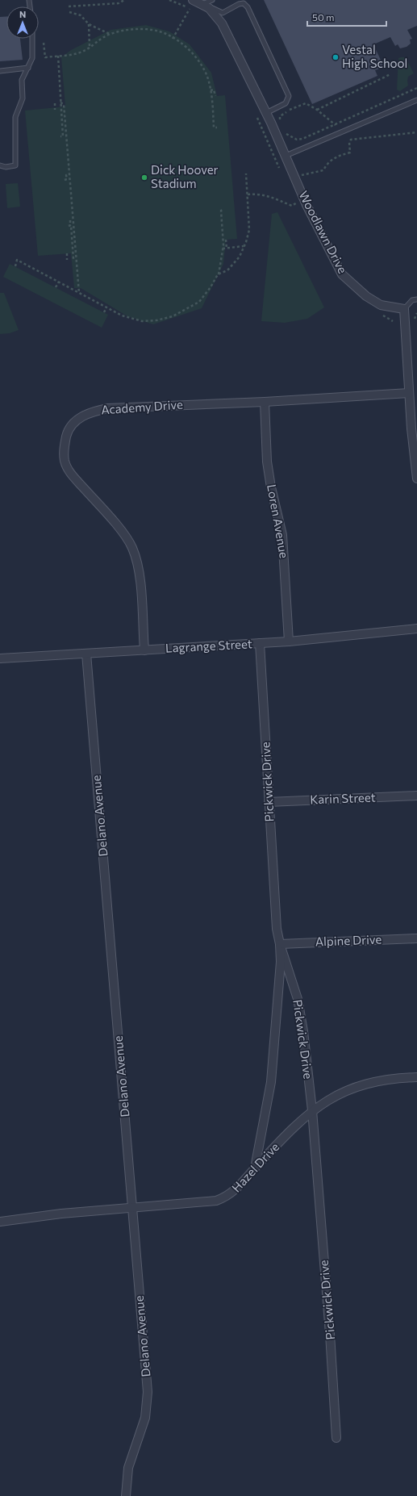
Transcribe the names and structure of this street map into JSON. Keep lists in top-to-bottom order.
{
  "streets": {
    "street": [
      "Woodlawn Drive",
      "Academy Drive",
      "Loren Avenue",
      "Lagrange Street",
      "Pickwick Drive",
      "Karin Street",
      "Delano Avenue",
      "Alpine Drive",
      "Hazel Drive"
    ]
  },
  "crossings": [
    ["Academy Drive", "Loren Avenue"],
    ["Academy Drive", "Lagrange Street"],
    ["Loren Avenue", "Lagrange Street"],
    ["Lagrange Street", "Pickwick Drive"],
    ["Lagrange Street", "Delano Avenue"],
    ["Pickwick Drive", "Karin Street"],
    ["Pickwick Drive", "Alpine Drive"],
    ["Pickwick Drive", "Hazel Drive"],
    ["Delano Avenue", "Hazel Drive"]
  ],
  "places": ["Vestal High School", "Dick Hoover Stadium"],
  "scale_bar": "50 m",
  "north": "top"
}
